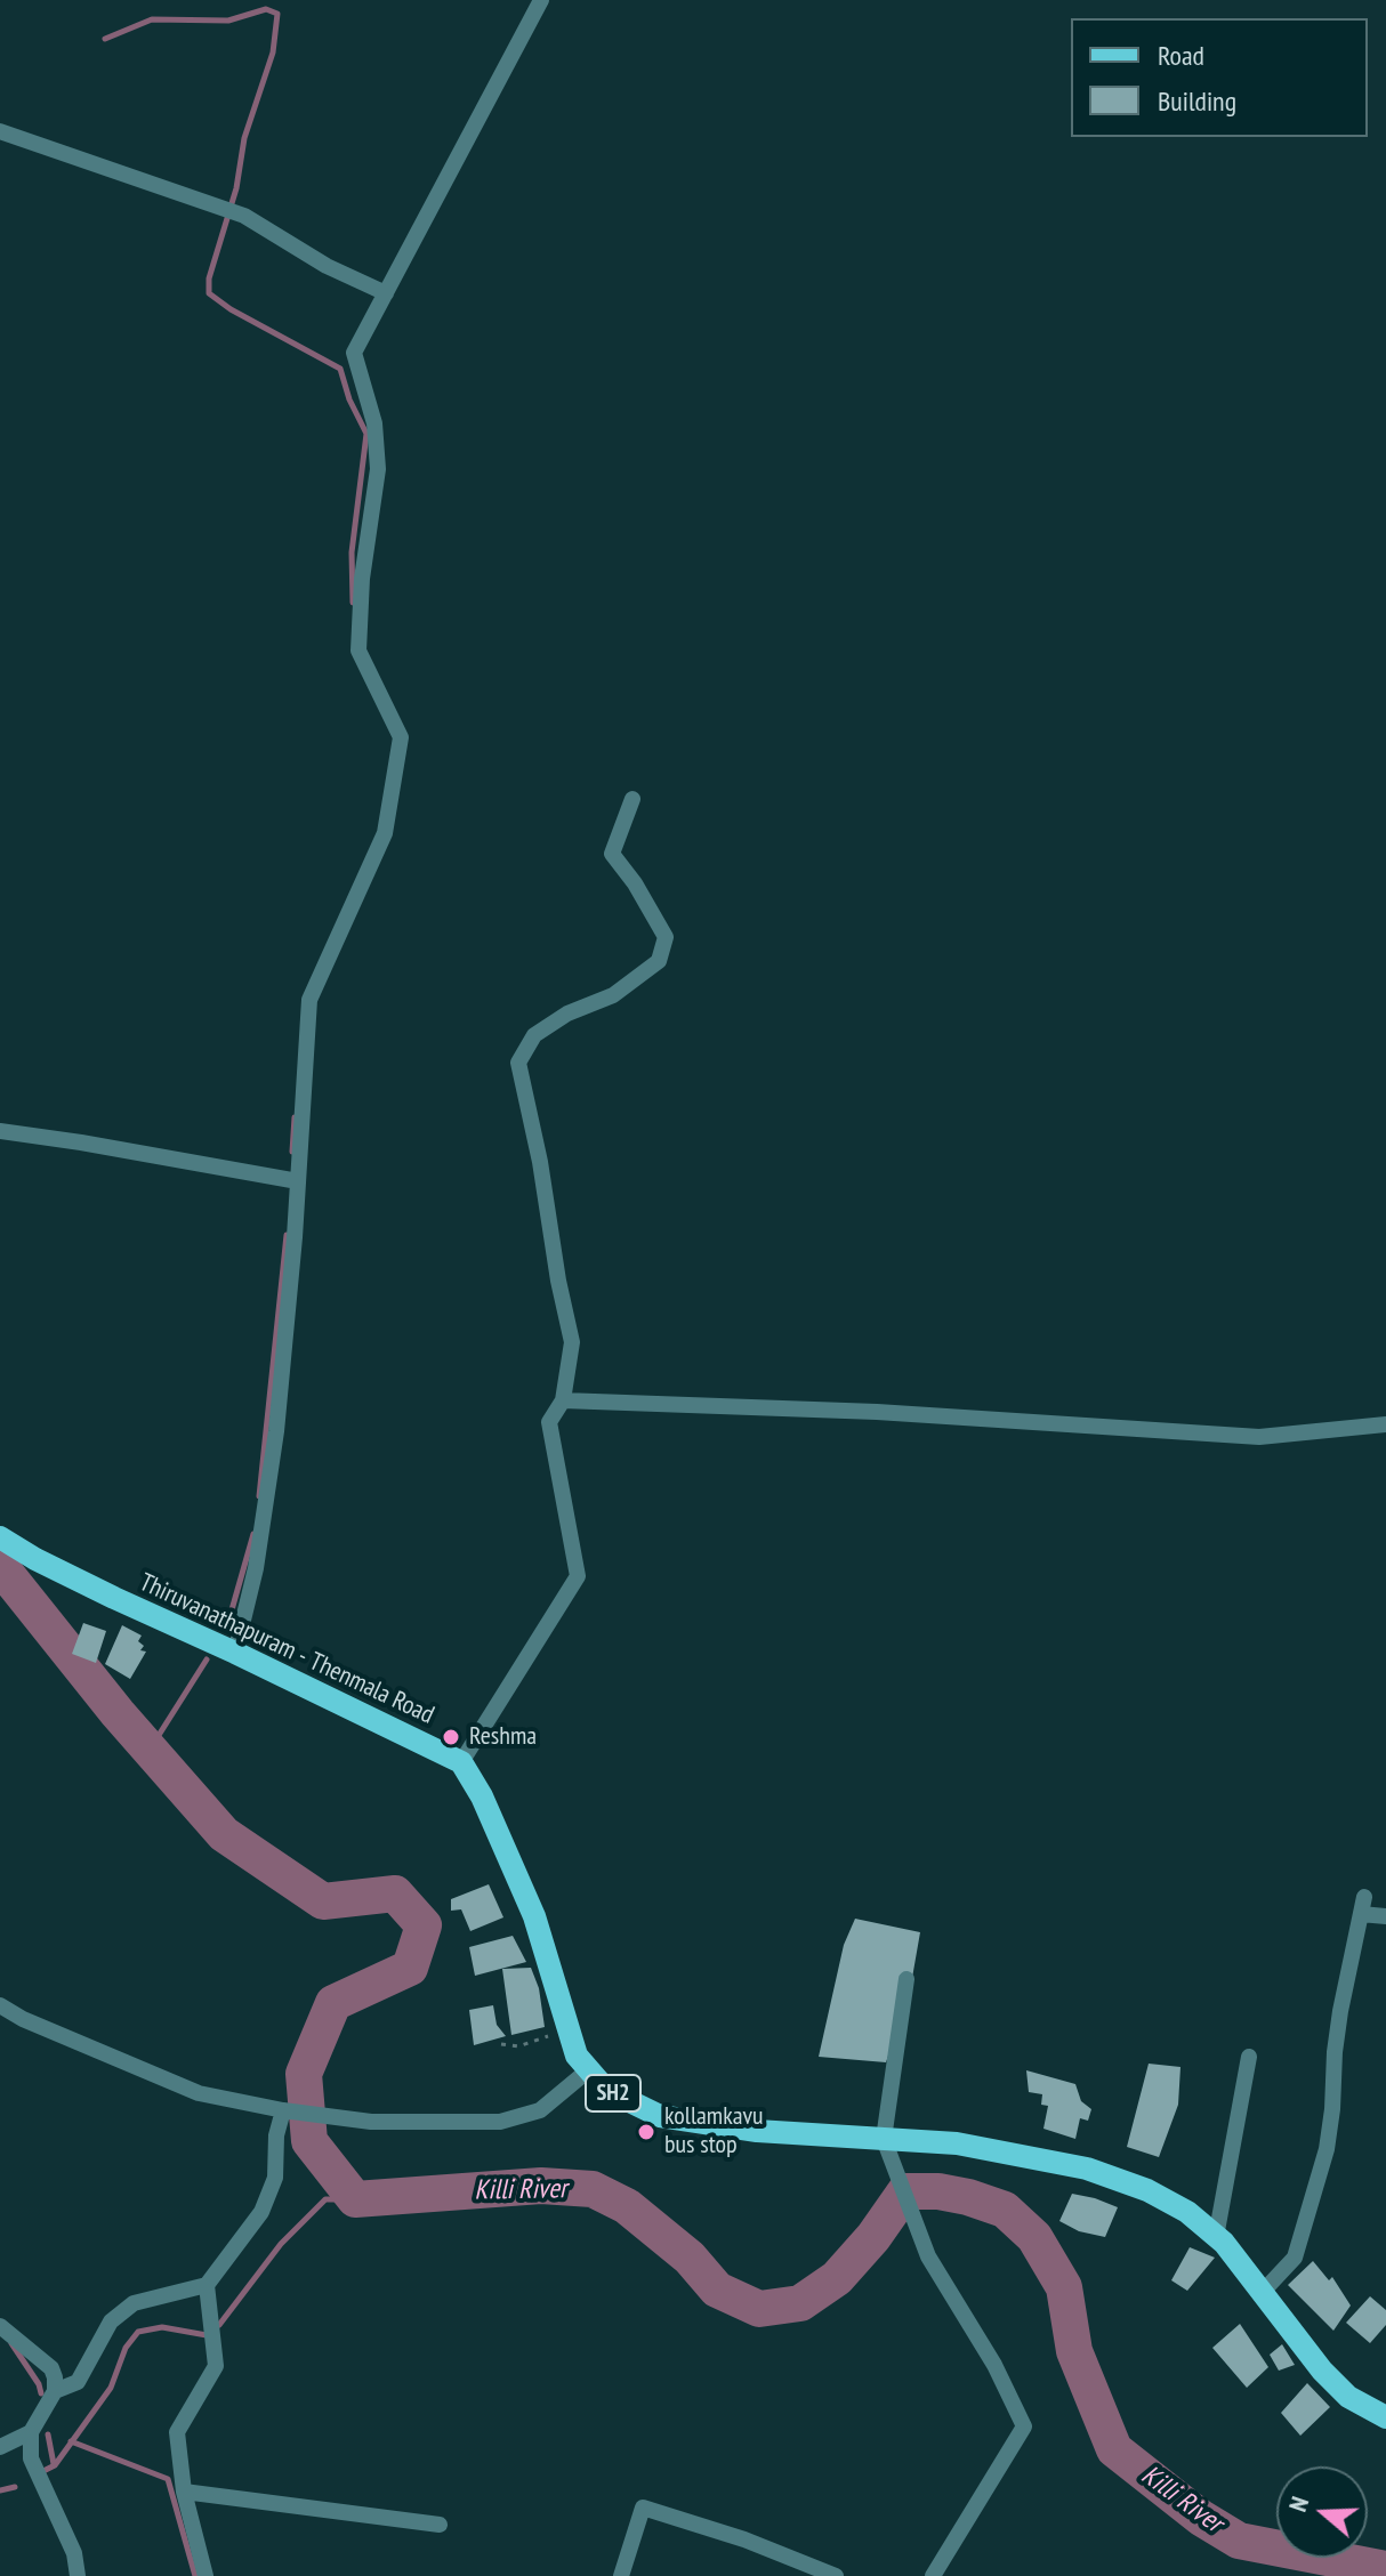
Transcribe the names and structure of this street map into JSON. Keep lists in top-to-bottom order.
{
  "streets": {
    "main road": ["Thiruvanathapuram - Thenmala Road", "SH2"]
  },
  "crossings": [
    ["Thiruvanathapuram - Thenmala Road", "SH2"]
  ],
  "water": ["Killi River"],
  "places": ["Reshma", "kollamkavu bus stop"],
  "legend": ["Road", "Building"],
  "north": "left"
}
